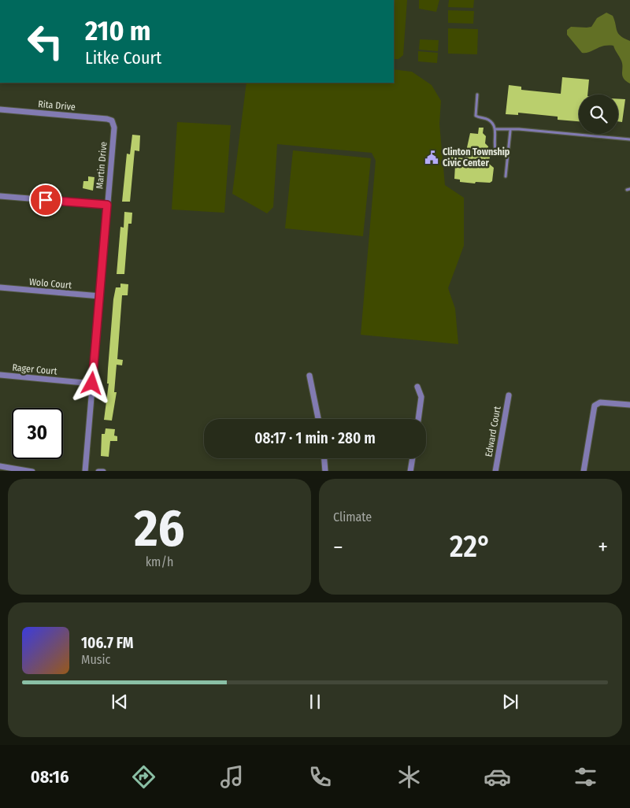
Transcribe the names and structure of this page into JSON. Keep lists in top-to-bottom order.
{
  "streets": {
    "street": [
      "Rita Drive",
      "Martin Drive",
      "Wolo Court",
      "Rager Court",
      "Edward Court"
    ]
  },
  "crossings": [
    ["Rita Drive", "Martin Drive"],
    ["Martin Drive", "Wolo Court"],
    ["Martin Drive", "Rager Court"]
  ],
  "places": {
    "public building": ["Clinton Township Civic Center"]
  },
  "page": {
    "turn": ["210 m", "Litke Court"],
    "limit": "30",
    "trip": "08:17 · 1 min · 280 m",
    "tile": [
      ["26", "km/h"],
      "Climate"
    ],
    "heat": ["−", "22°", "+"],
    "song": ["106.7 FM", "Music"],
    "tabs": "08:16"
  }
}
